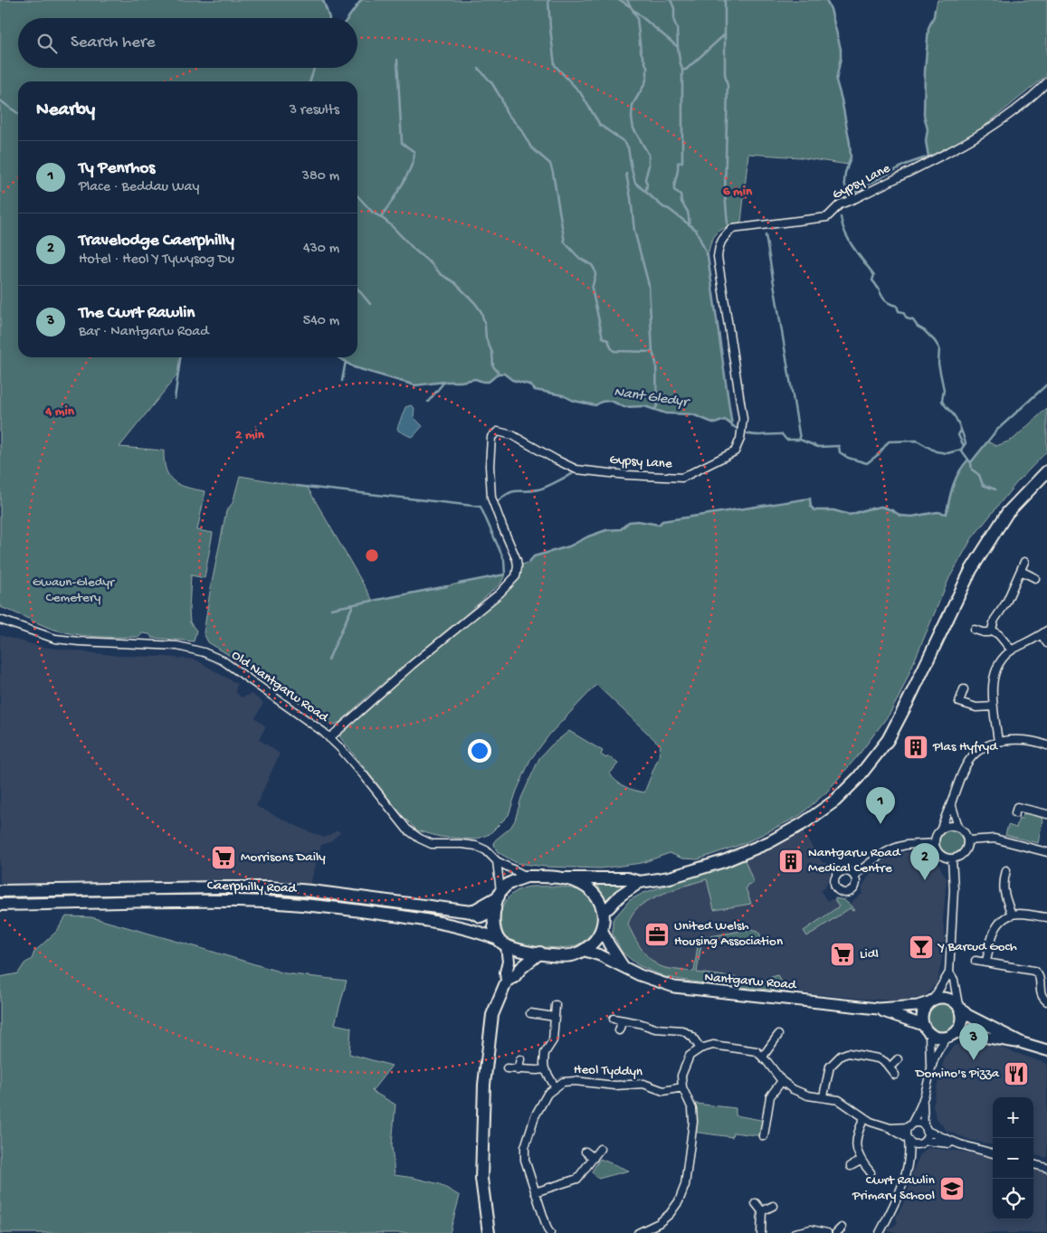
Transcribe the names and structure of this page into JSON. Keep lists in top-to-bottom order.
{
  "streets": {
    "main road": ["Caerphilly Road", "Nantgarw Road"],
    "street": ["Gypsy Lane", "Old Nantgarw Road", "Heol Tyddyn"]
  },
  "crossings": [
    ["Gypsy Lane", "Old Nantgarw Road"],
    ["Old Nantgarw Road", "Caerphilly Road"],
    ["Old Nantgarw Road", "Nantgarw Road"],
    ["Caerphilly Road", "Nantgarw Road"]
  ],
  "water": ["Nant Gledyr"],
  "parks": ["Gwaun-Gledyr Cemetery"],
  "places": {
    "building": ["Plas Hyfryd", "Nantgarw Road Medical Centre"],
    "supermarket": ["Morrisons Daily", "Lidl"],
    "office": ["United Welsh Housing Association"],
    "bar": ["Y Barcud Goch"],
    "restaurant": ["Domino's Pizza"],
    "school or university": ["Cwrt Rawlin Primary School"]
  },
  "page": {
    "search": "Search here",
    "heading": ["Nearby", "3 results"],
    "list": [
      {
        "mark": "1",
        "name": "Ty Penrhos",
        "note": "Place · Beddau Way",
        "value": "380 m"
      },
      {
        "mark": "2",
        "name": "Travelodge Caerphilly",
        "note": "Hotel · Heol Y Tywysog Du",
        "value": "430 m"
      },
      {
        "mark": "3",
        "name": "The Cwrt Rawlin",
        "note": "Bar · Nantgarw Road",
        "value": "540 m"
      }
    ],
    "pins": ["1", "2", "3"],
    "map_buttons": ["+", "−"]
  },
  "rings": ["6 min", "4 min", "2 min"]
}
